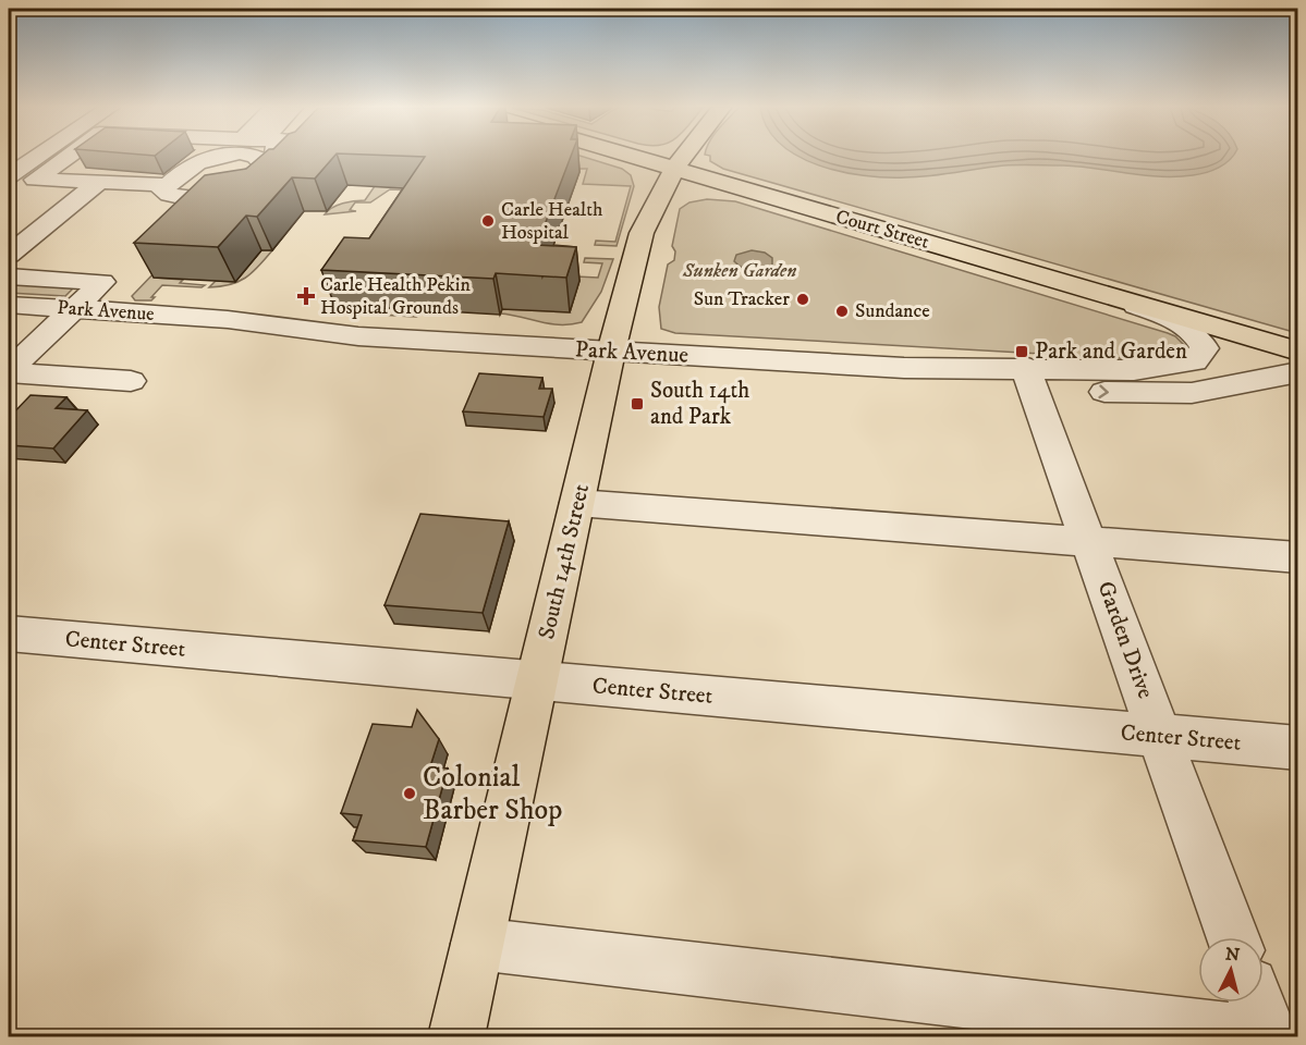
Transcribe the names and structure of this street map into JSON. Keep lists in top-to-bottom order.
{
  "streets": {
    "main road": ["Court Street", "South 14th Street"],
    "street": ["Park Avenue", "Garden Drive", "Center Street"]
  },
  "crossings": [
    ["Court Street", "Park Avenue"],
    ["Court Street", "South 14th Street"],
    ["Park Avenue", "South 14th Street"],
    ["Park Avenue", "Garden Drive"],
    ["South 14th Street", "Center Street"],
    ["Garden Drive", "Center Street"]
  ],
  "parks": ["Sunken Garden"],
  "places": {
    "other": [
      "Carle Health Hospital",
      "Sun Tracker",
      "Sundance",
      "Colonial Barber Shop"
    ],
    "health": ["Carle Health Pekin Hospital Grounds"],
    "transit": ["Park and Garden", "South 14th and Park"]
  },
  "north": "top"
}
